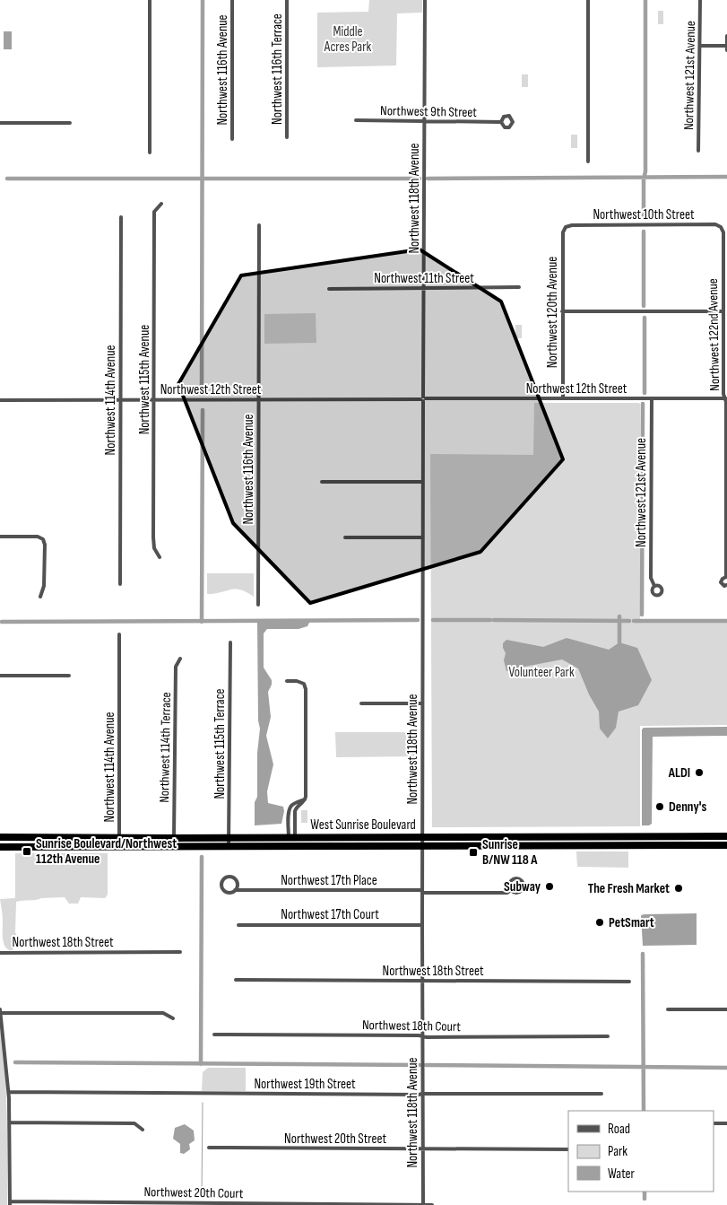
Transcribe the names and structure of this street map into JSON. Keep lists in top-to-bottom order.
{
  "streets": {
    "highway": ["West Sunrise Boulevard"],
    "street": [
      "Northwest 116th Terrace",
      "Northwest 116th Avenue",
      "Northwest 121st Avenue",
      "Northwest 9th Street",
      "Northwest 118th Avenue",
      "Northwest 10th Street",
      "Northwest 11th Street",
      "Northwest 120th Avenue",
      "Northwest 122nd Avenue",
      "Northwest 115th Avenue",
      "Northwest 12th Street",
      "Northwest 114th Avenue",
      "Northwest 115th Terrace",
      "Northwest 114th Terrace",
      "Northwest 17th Place",
      "Northwest 17th Court",
      "Northwest 18th Street",
      "Northwest 18th Court",
      "Northwest 19th Street",
      "Northwest 20th Street",
      "Northwest 20th Court"
    ]
  },
  "crossings": [
    ["Northwest 116th Avenue", "Northwest 12th Street"],
    ["Northwest 121st Avenue", "Northwest 12th Street"],
    ["Northwest 9th Street", "Northwest 118th Avenue"],
    ["Northwest 118th Avenue", "Northwest 11th Street"],
    ["Northwest 118th Avenue", "Northwest 12th Street"],
    ["Northwest 118th Avenue", "West Sunrise Boulevard"],
    ["Northwest 118th Avenue", "Northwest 17th Place"],
    ["Northwest 118th Avenue", "Northwest 17th Court"],
    ["Northwest 118th Avenue", "Northwest 18th Street"],
    ["Northwest 118th Avenue", "Northwest 18th Court"],
    ["Northwest 118th Avenue", "Northwest 19th Street"],
    ["Northwest 118th Avenue", "Northwest 20th Street"],
    ["Northwest 118th Avenue", "Northwest 20th Court"],
    ["Northwest 10th Street", "Northwest 120th Avenue"],
    ["Northwest 10th Street", "Northwest 122nd Avenue"],
    ["Northwest 120th Avenue", "Northwest 12th Street"],
    ["Northwest 122nd Avenue", "Northwest 12th Street"],
    ["Northwest 115th Avenue", "Northwest 12th Street"],
    ["Northwest 12th Street", "Northwest 114th Avenue"],
    ["Northwest 114th Avenue", "West Sunrise Boulevard"],
    ["Northwest 115th Terrace", "West Sunrise Boulevard"],
    ["Northwest 114th Terrace", "West Sunrise Boulevard"]
  ],
  "parks": ["Middle Acres Park", "Volunteer Park"],
  "places": {
    "other": [
      "ALDI",
      "Denny's",
      "Subway",
      "The Fresh Market",
      "PetSmart"
    ],
    "transit": ["Sunrise Boulevard/Northwest 112th Avenue", "Sunrise B/NW 118 A"]
  },
  "legend": ["Road", "Park", "Water"]
}
